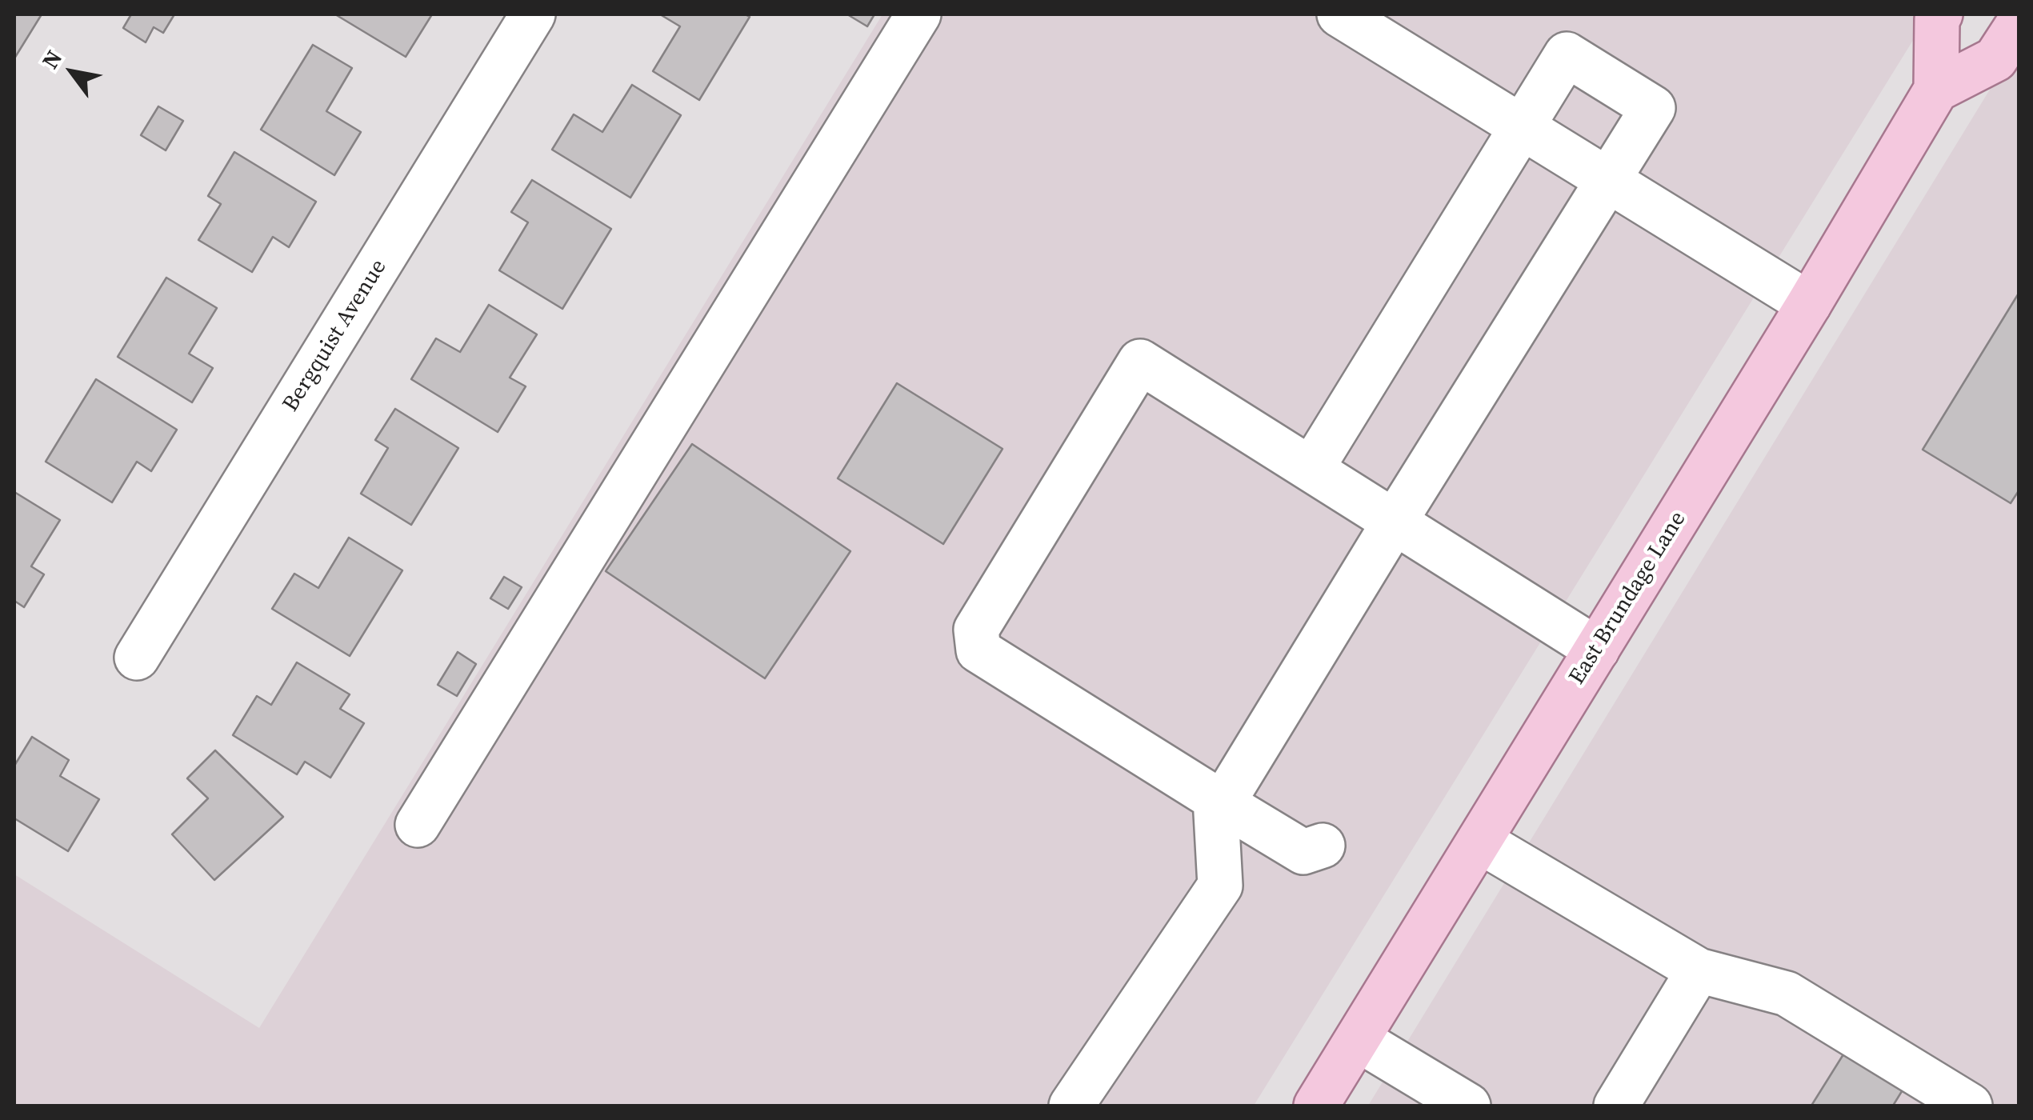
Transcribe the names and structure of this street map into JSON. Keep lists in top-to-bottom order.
{
  "streets": {
    "main road": ["East Brundage Lane"],
    "street": ["Bergquist Avenue"]
  },
  "north": "top left"
}
